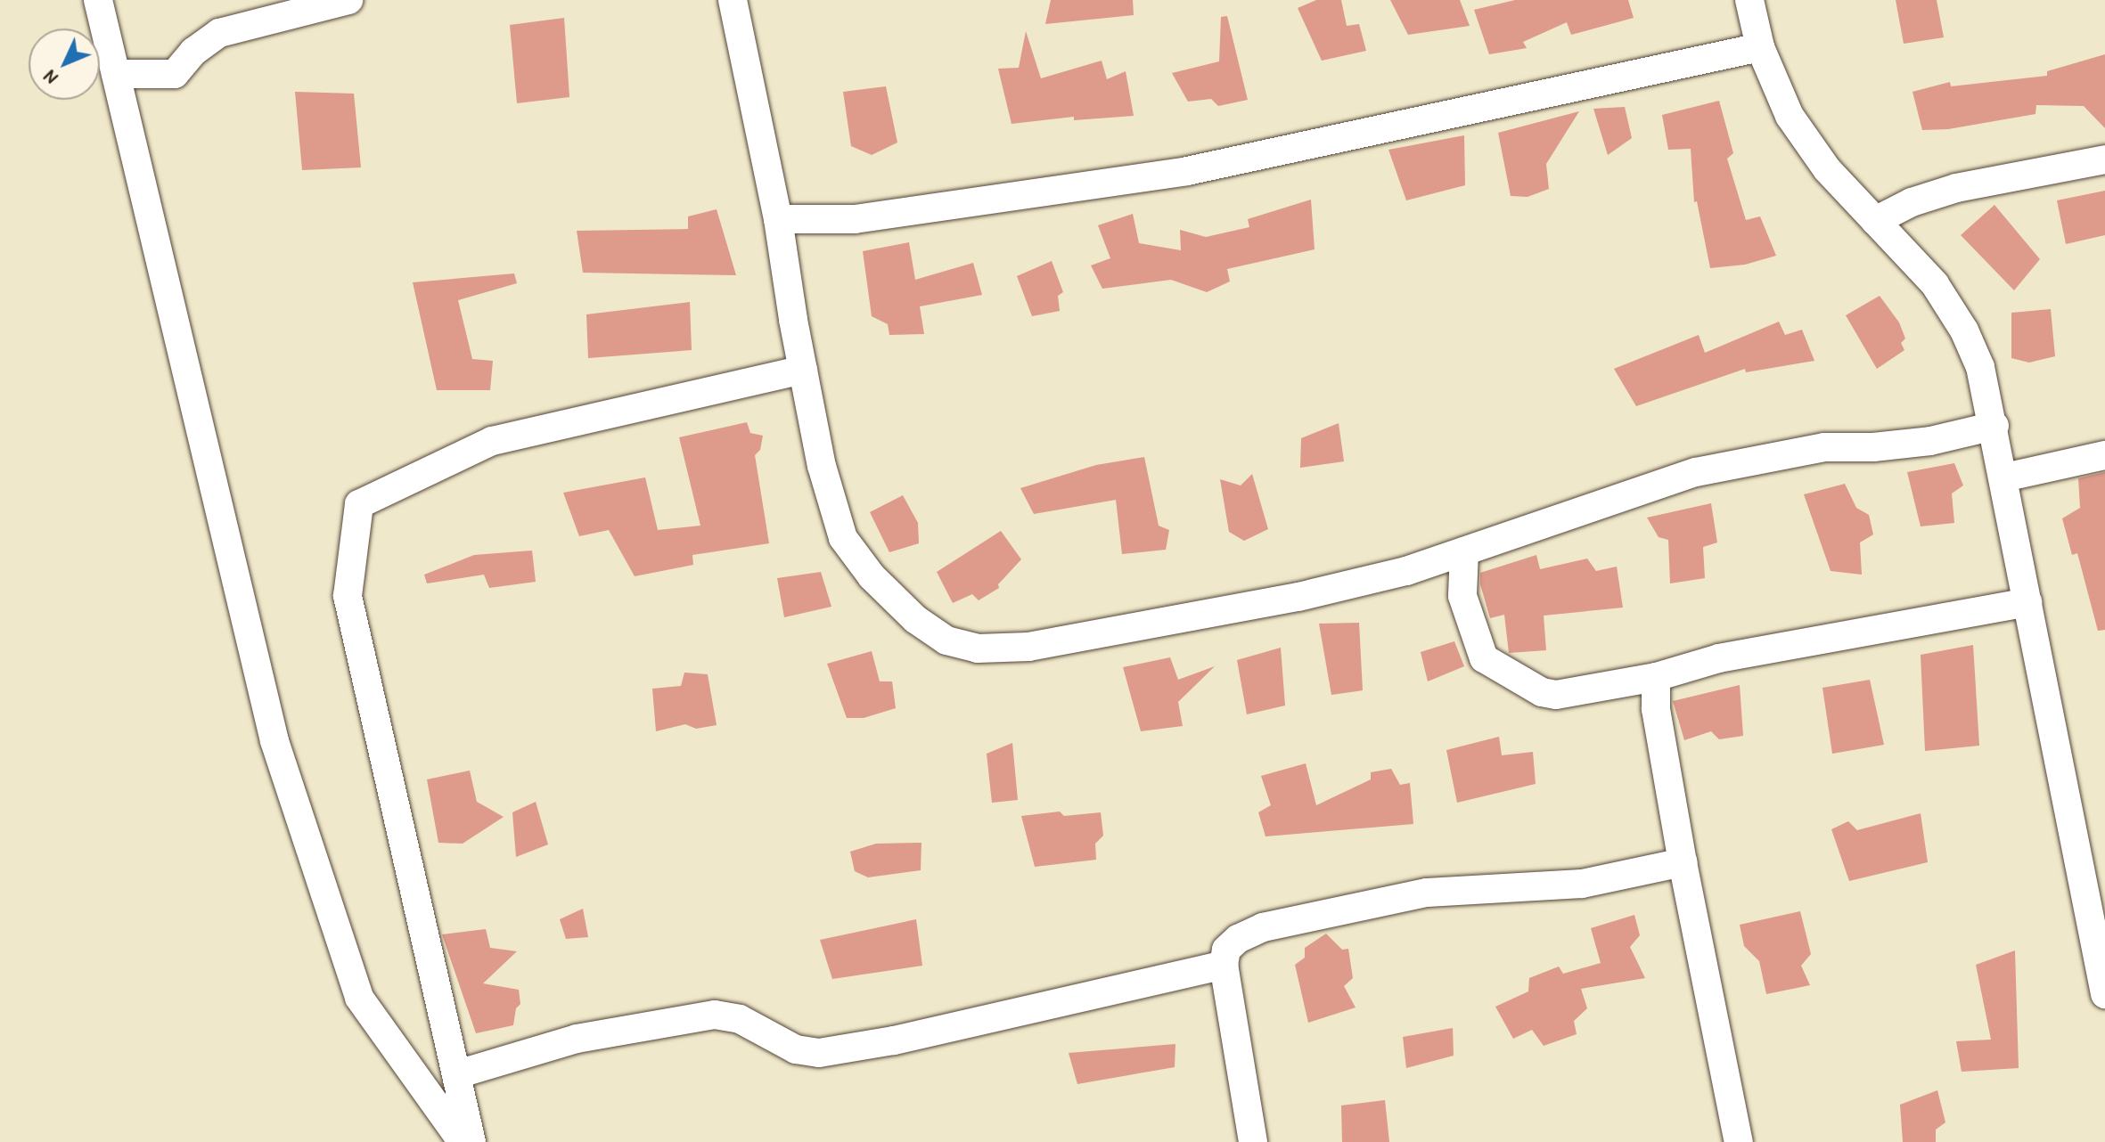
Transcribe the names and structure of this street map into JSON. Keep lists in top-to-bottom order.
{
  "north": "bottom left"
}
